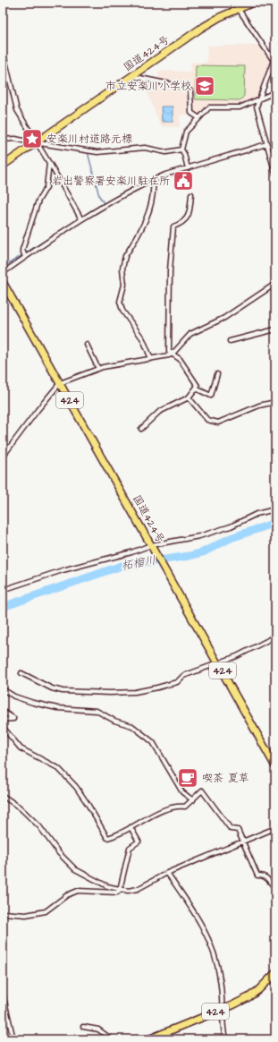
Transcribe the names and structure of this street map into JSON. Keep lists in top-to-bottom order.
{
  "streets": {
    "highway": ["国道424号", "424"]
  },
  "water": ["柘榴川"],
  "places": {
    "school or university": ["市立安楽川小学校"],
    "place": ["安楽川村道路元標"],
    "public building": ["岩出警察署安楽川駐在所"],
    "cafe": ["喫茶 夏草"]
  }
}
